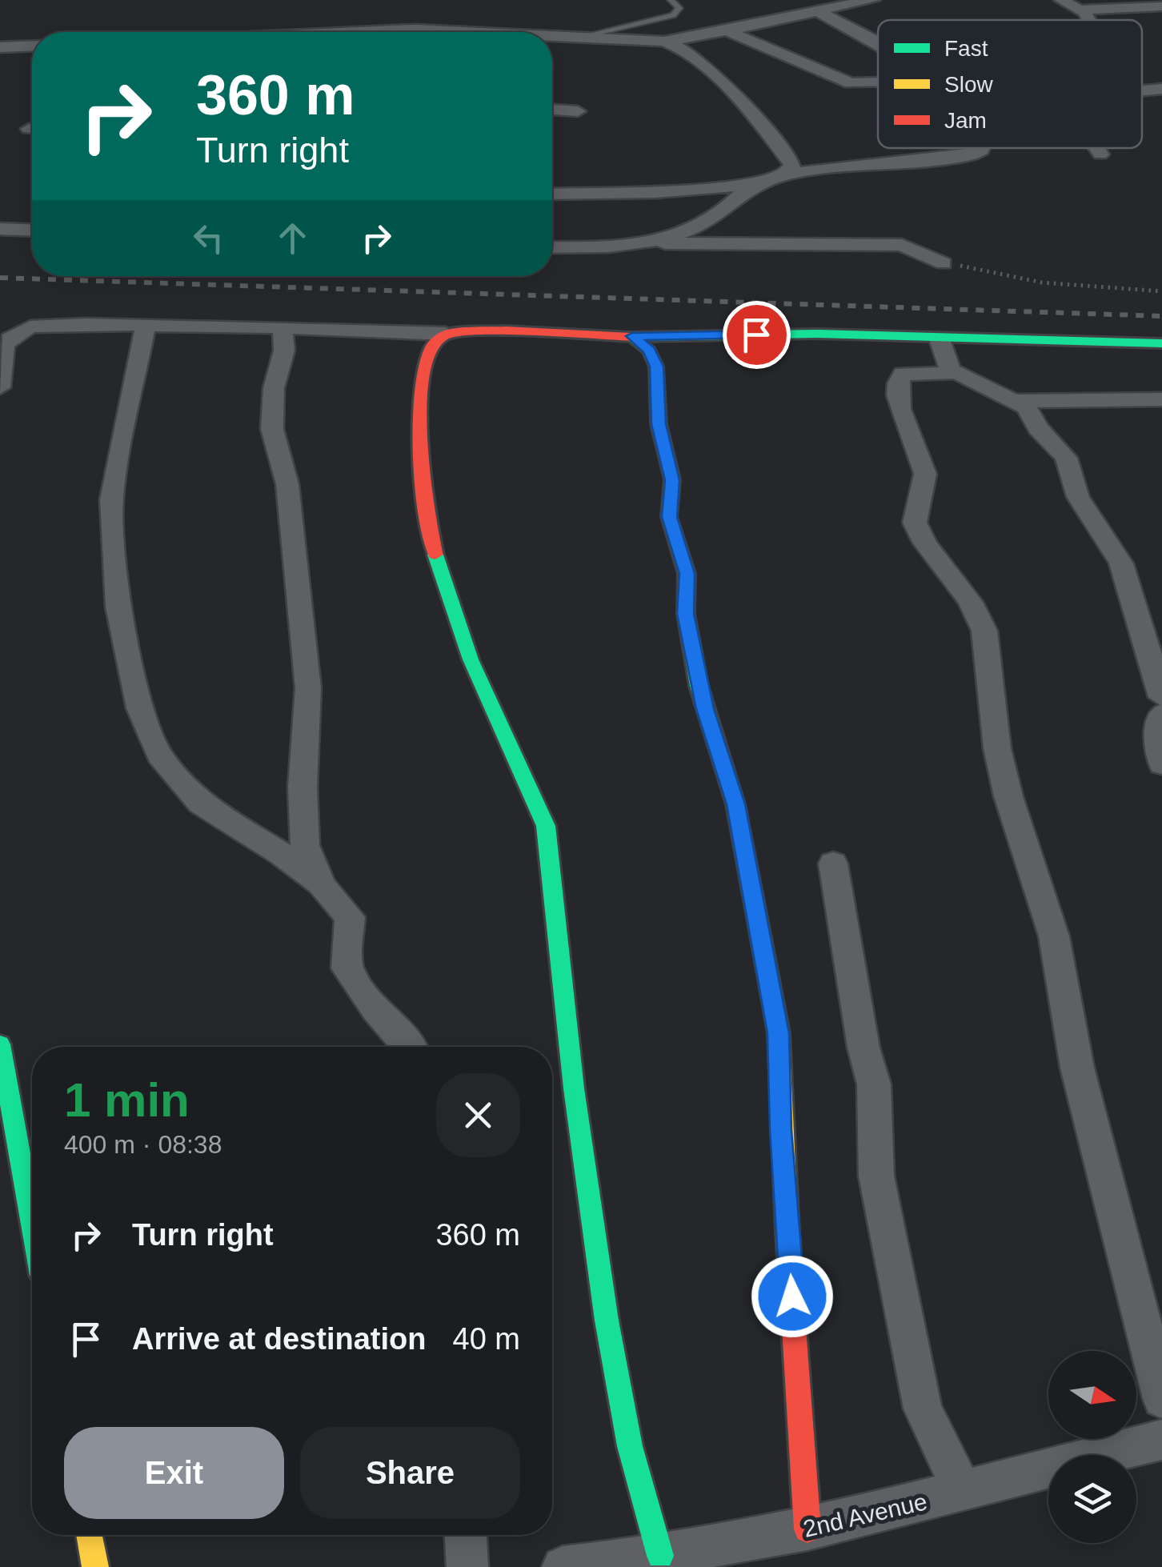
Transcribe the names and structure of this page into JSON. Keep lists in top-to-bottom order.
{
  "streets": {
    "street": ["2nd Avenue"]
  },
  "legend": ["Fast", "Slow", "Jam"],
  "north": "right",
  "page": {
    "turn": ["360 m", "Turn right"],
    "heading": ["1 min", "400 m · 08:38"],
    "list": [
      {
        "name": "Turn right",
        "value": "360 m"
      },
      {
        "name": "Arrive at destination",
        "value": "40 m"
      }
    ],
    "buttons": ["Exit", "Share"]
  }
}
